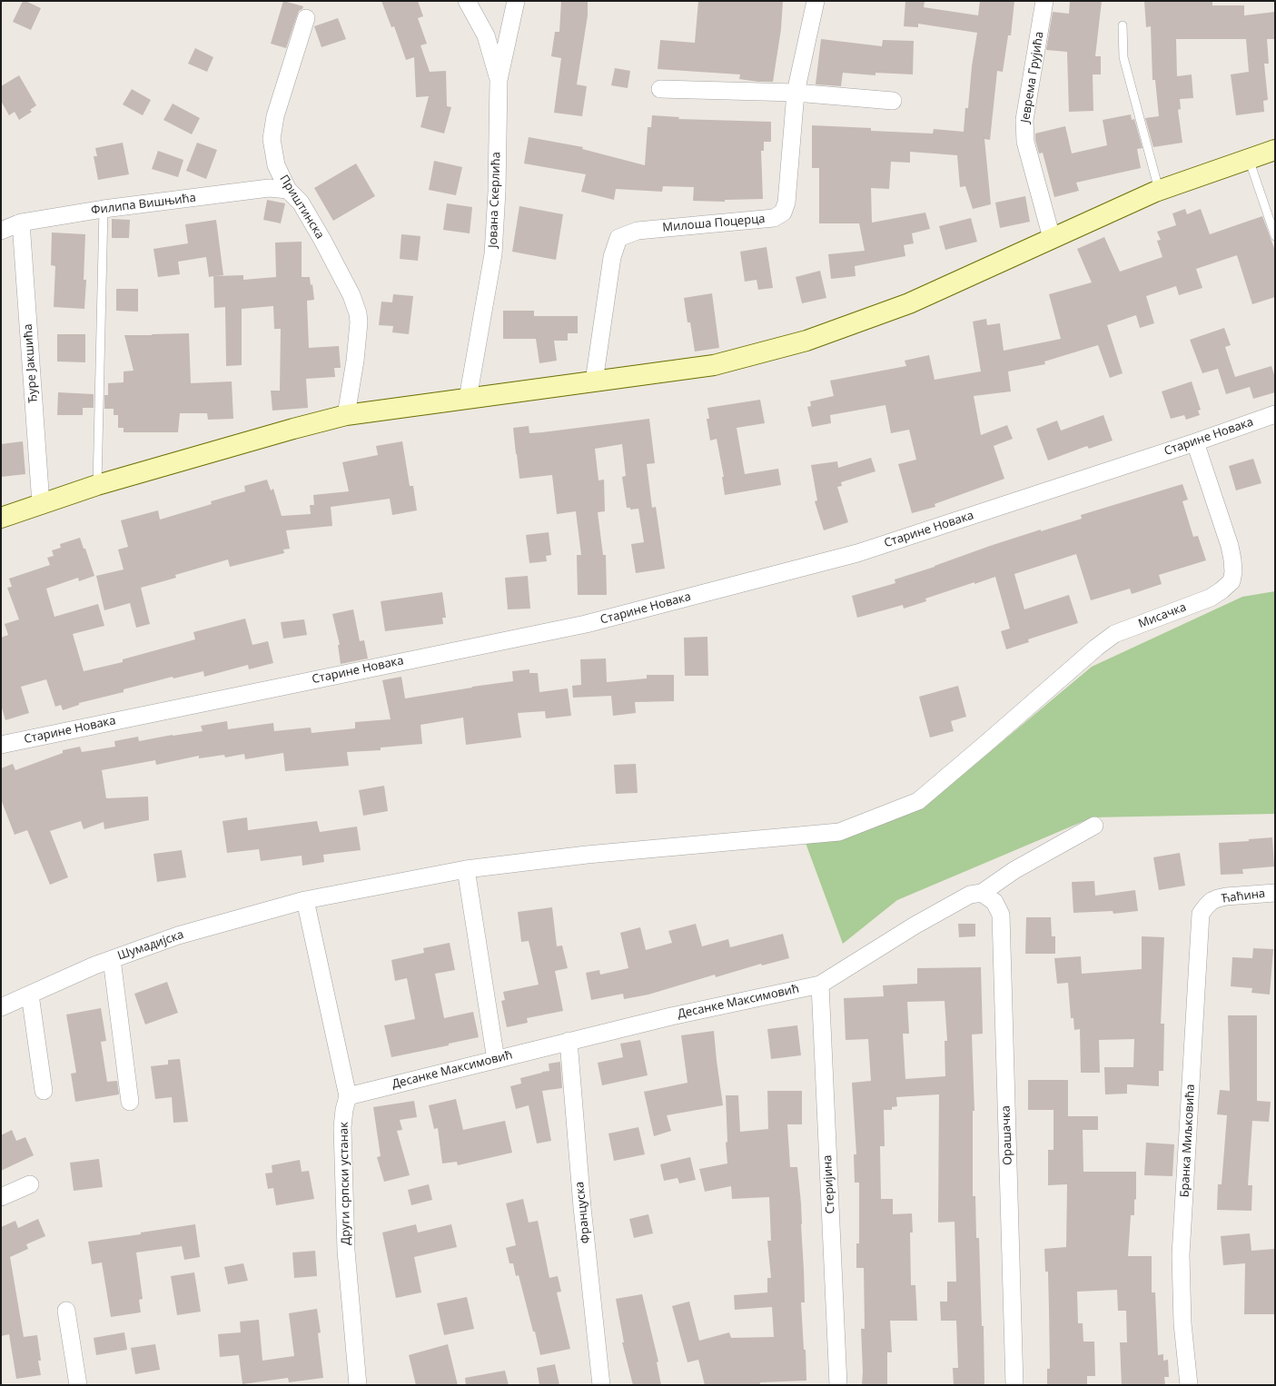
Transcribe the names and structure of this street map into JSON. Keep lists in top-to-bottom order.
{
  "streets": {
    "street": [
      "Јеврема Грујића",
      "Јована Скерлића",
      "Филипа Вишњића",
      "Приштинска",
      "Милоша Поцерца",
      "Ђуре Јакшића",
      "Старине Новака",
      "Мисачка",
      "Ћаћина",
      "Шумадијска",
      "Десанке Максимовић",
      "Орашачка",
      "Бранка Миљковића",
      "Други српски устанак",
      "Стеријина",
      "Француска"
    ]
  },
  "crossings": [
    ["Филипа Вишњића", "Приштинска"],
    ["Филипа Вишњића", "Ђуре Јакшића"],
    ["Старине Новака", "Мисачка"],
    ["Мисачка", "Шумадијска"],
    ["Ћаћина", "Бранка Миљковића"],
    ["Шумадијска", "Други српски устанак"],
    ["Десанке Максимовић", "Орашачка"],
    ["Десанке Максимовић", "Други српски устанак"],
    ["Десанке Максимовић", "Стеријина"],
    ["Десанке Максимовић", "Француска"]
  ]
}
